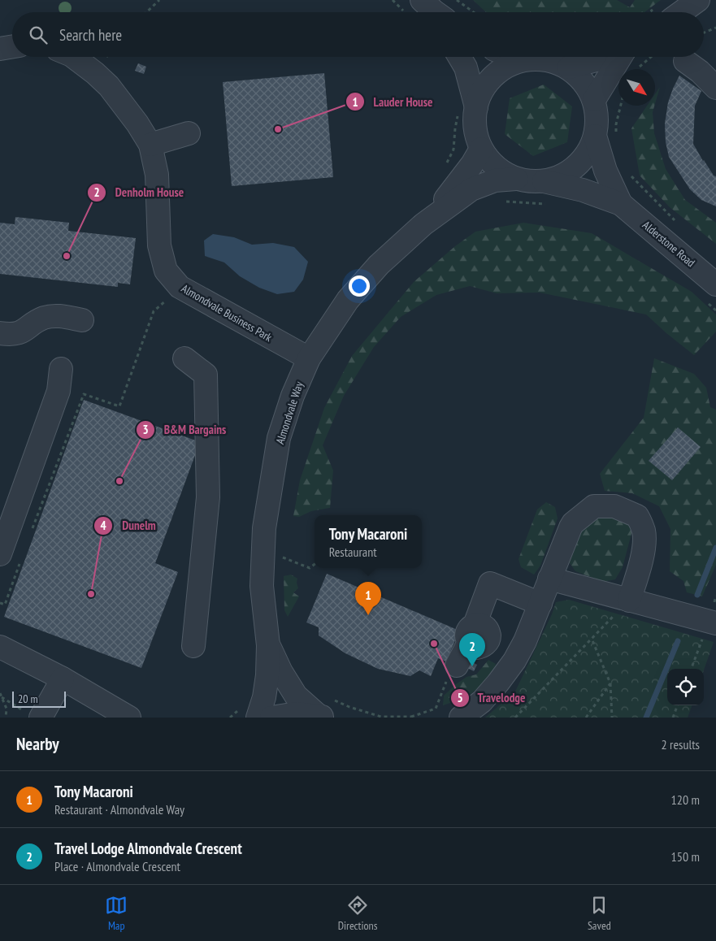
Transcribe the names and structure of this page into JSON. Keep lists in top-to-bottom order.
{
  "streets": {
    "street": ["Alderstone Road", "Almondvale Business Park", "Almondvale Way"]
  },
  "crossings": [
    ["Alderstone Road", "Almondvale Way"],
    ["Almondvale Business Park", "Almondvale Way"]
  ],
  "places": [
    "Lauder House",
    "Denholm House",
    "B&M Bargains",
    "Dunelm",
    "Travelodge"
  ],
  "scale_bar": "20 m",
  "north": "bottom right",
  "page": {
    "search": "Search here",
    "popup": ["Tony Macaroni", "Restaurant"],
    "pins": ["1", "2"],
    "scale": "20 m",
    "heading": ["Nearby", "2 results"],
    "list": [
      {
        "mark": "1",
        "name": "Tony Macaroni",
        "note": "Restaurant · Almondvale Way",
        "value": "120 m"
      },
      {
        "mark": "2",
        "name": "Travel Lodge Almondvale Crescent",
        "note": "Place · Almondvale Crescent",
        "value": "150 m"
      }
    ],
    "nav": ["Map", "Directions", "Saved"]
  }
}
